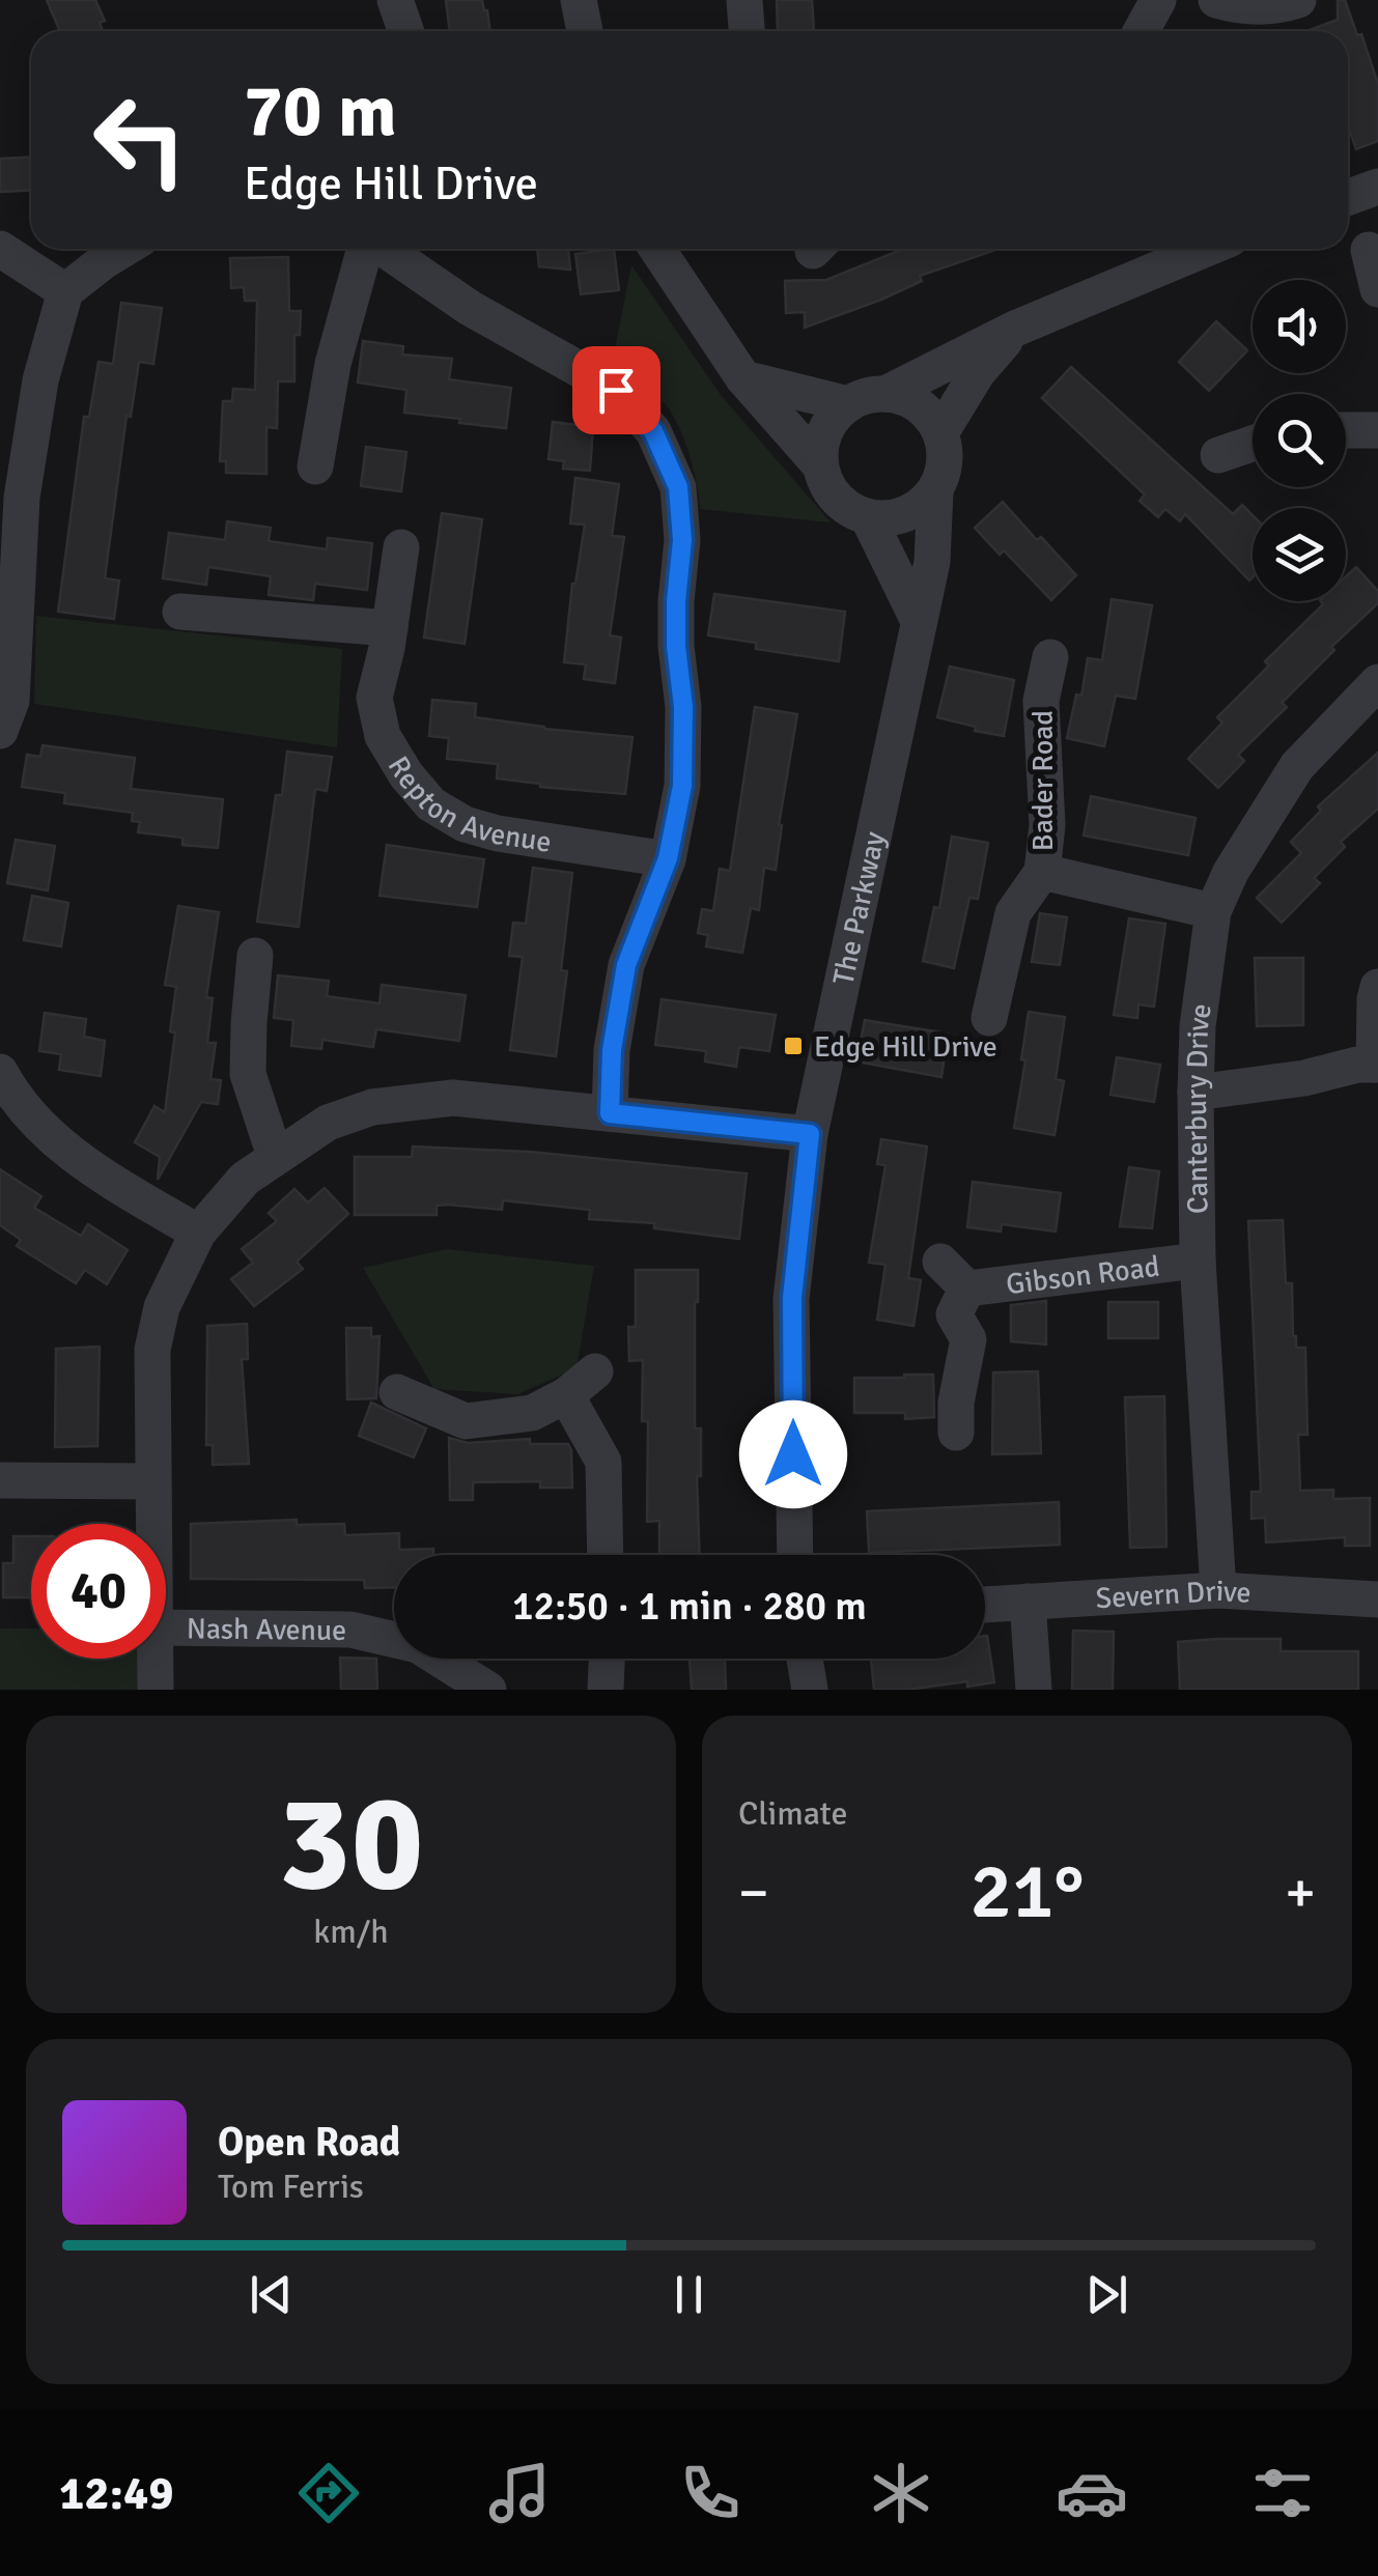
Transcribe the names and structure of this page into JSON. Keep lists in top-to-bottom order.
{
  "streets": {
    "street": [
      "Bader Road",
      "Repton Avenue",
      "The Parkway",
      "Canterbury Drive",
      "Gibson Road",
      "Severn Drive",
      "Nash Avenue"
    ]
  },
  "crossings": [
    ["Canterbury Drive", "Gibson Road"],
    ["Canterbury Drive", "Severn Drive"]
  ],
  "places": {
    "transit": ["Edge Hill Drive"]
  },
  "page": {
    "turn": ["70 m", "Edge Hill Drive"],
    "limit": "40",
    "trip": "12:50 · 1 min · 280 m",
    "tile": [
      ["30", "km/h"],
      "Climate"
    ],
    "heat": ["−", "21°", "+"],
    "song": ["Open Road", "Tom Ferris"],
    "tabs": "12:49"
  }
}
